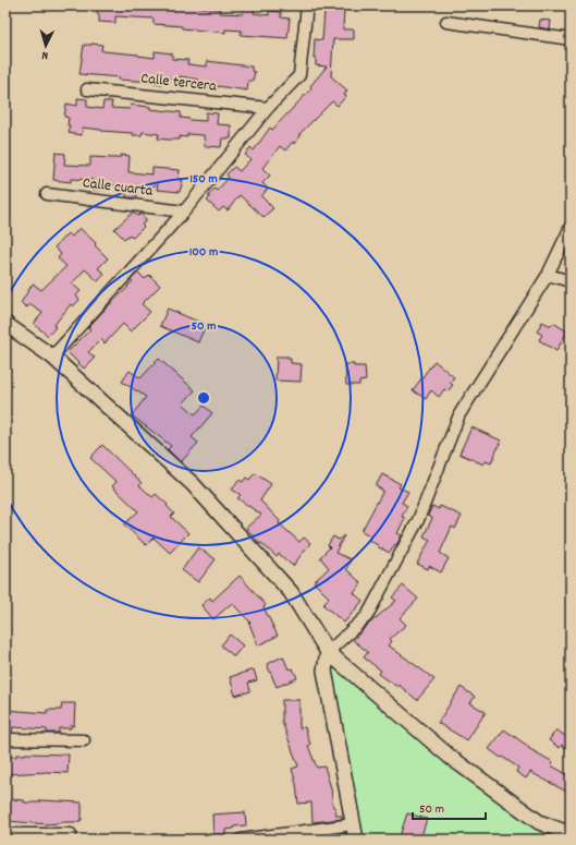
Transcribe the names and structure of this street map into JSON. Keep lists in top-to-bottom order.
{
  "streets": {
    "street": ["Calle tercera", "Calle cuarta"]
  },
  "scale_bar": "50 m",
  "north": "bottom",
  "rings": ["150 m", "100 m", "50 m"]
}
